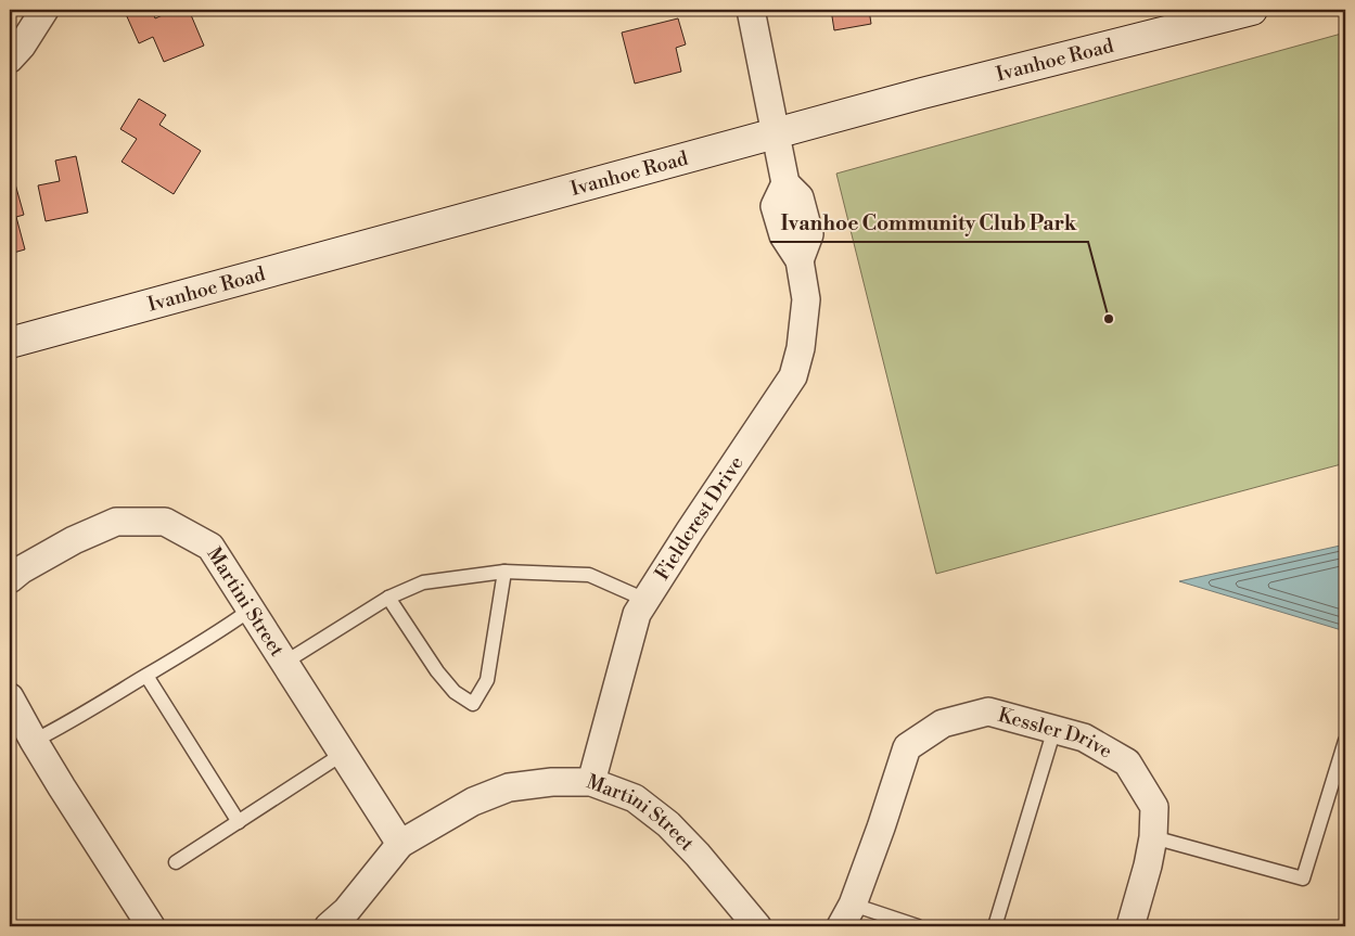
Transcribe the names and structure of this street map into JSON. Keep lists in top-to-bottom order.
{
  "streets": {
    "main road": ["Ivanhoe Road"],
    "street": ["Fieldcrest Drive", "Martini Street", "Kessler Drive"]
  },
  "crossings": [
    ["Ivanhoe Road", "Fieldcrest Drive"],
    ["Fieldcrest Drive", "Martini Street"]
  ],
  "places": ["Ivanhoe Community Club Park"]
}
